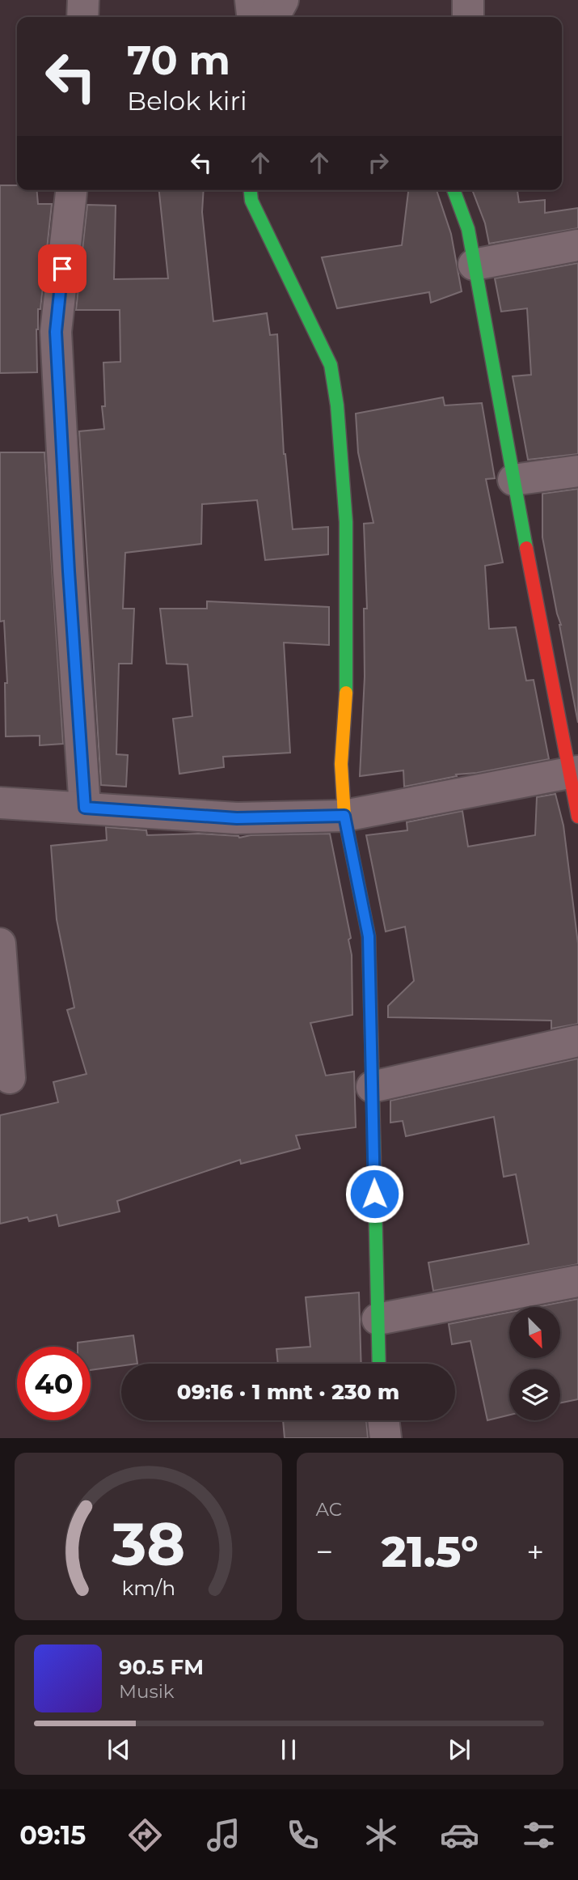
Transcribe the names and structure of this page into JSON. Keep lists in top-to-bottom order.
{
  "north": "bottom right",
  "page": {
    "turn": ["70 m", "Belok kiri"],
    "limit": "40",
    "trip": "09:16 · 1 mnt · 230 m",
    "tile": "AC",
    "heat": ["−", "21.5°", "+"],
    "song": ["90.5 FM", "Musik"],
    "tabs": "09:15",
    "gauge": ["38", "km/h"]
  }
}
